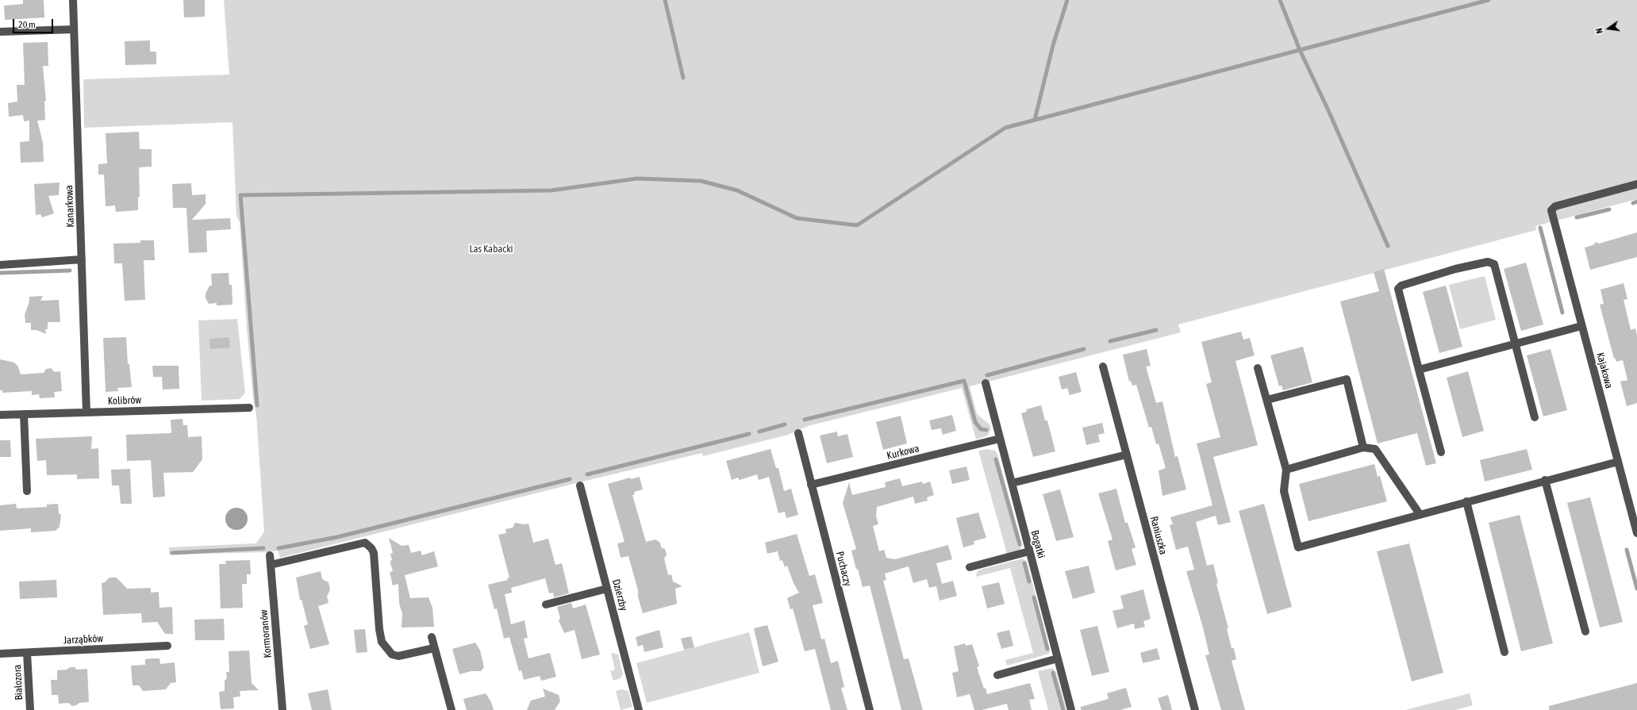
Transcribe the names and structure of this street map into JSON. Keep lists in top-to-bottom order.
{
  "streets": {
    "street": [
      "Kanarkowa",
      "Kajakowa",
      "Kolibrów",
      "Kurkowa",
      "Raniuszka",
      "Bogatki",
      "Puchaczy",
      "Dzierzby",
      "Kormoranów",
      "Jarząbków",
      "Białozora"
    ]
  },
  "crossings": [
    ["Kanarkowa", "Kolibrów"],
    ["Kurkowa", "Bogatki"],
    ["Kurkowa", "Puchaczy"],
    ["Jarząbków", "Białozora"]
  ],
  "parks": ["Las Kabacki"],
  "scale_bar": "20 m",
  "north": "left"
}
